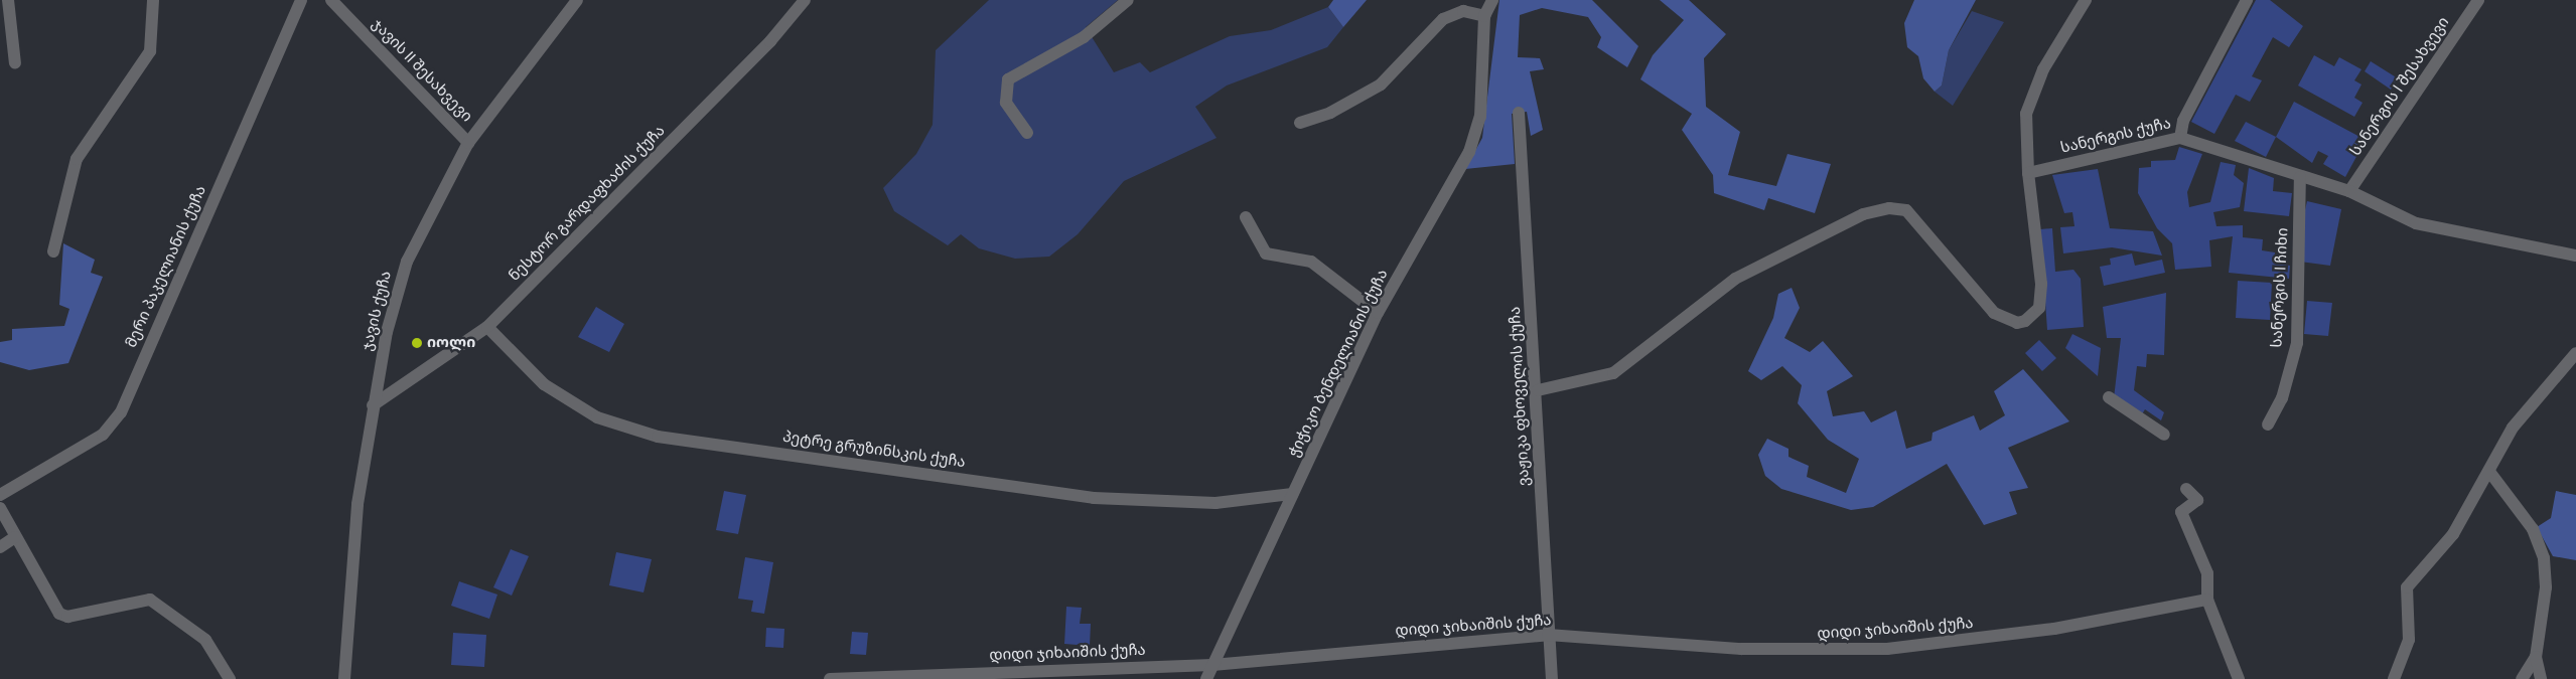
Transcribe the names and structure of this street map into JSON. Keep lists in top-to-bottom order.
{
  "streets": {
    "street": [
      "ჯავის II შესახვევი",
      "სანერგის I შესახვევი",
      "სანერგის ქუჩა",
      "ნესტორ გარდაფხაძის ქუჩა",
      "მერი პაკელიანის ქუჩა",
      "სანერგის I ჩიხი",
      "ჯავის ქუჩა",
      "ჭიჭიკო ბენდელიანის ქუჩა",
      "ვაჟიკა ფხოველის ქუჩა",
      "პეტრე გრუზინსკის ქუჩა",
      "დიდი ჯიხაიშის ქუჩა"
    ]
  },
  "crossings": [
    ["ჯავის II შესახვევი", "ჯავის ქუჩა"],
    ["სანერგის I შესახვევი", "სანერგის ქუჩა"],
    ["სანერგის ქუჩა", "სანერგის I ჩიხი"],
    ["ნესტორ გარდაფხაძის ქუჩა", "ჯავის ქუჩა"],
    ["ნესტორ გარდაფხაძის ქუჩა", "პეტრე გრუზინსკის ქუჩა"],
    ["ჭიჭიკო ბენდელიანის ქუჩა", "პეტრე გრუზინსკის ქუჩა"],
    ["ჭიჭიკო ბენდელიანის ქუჩა", "დიდი ჯიხაიშის ქუჩა"],
    ["ვაჟიკა ფხოველის ქუჩა", "დიდი ჯიხაიშის ქუჩა"]
  ],
  "places": ["იოლი"]
}
